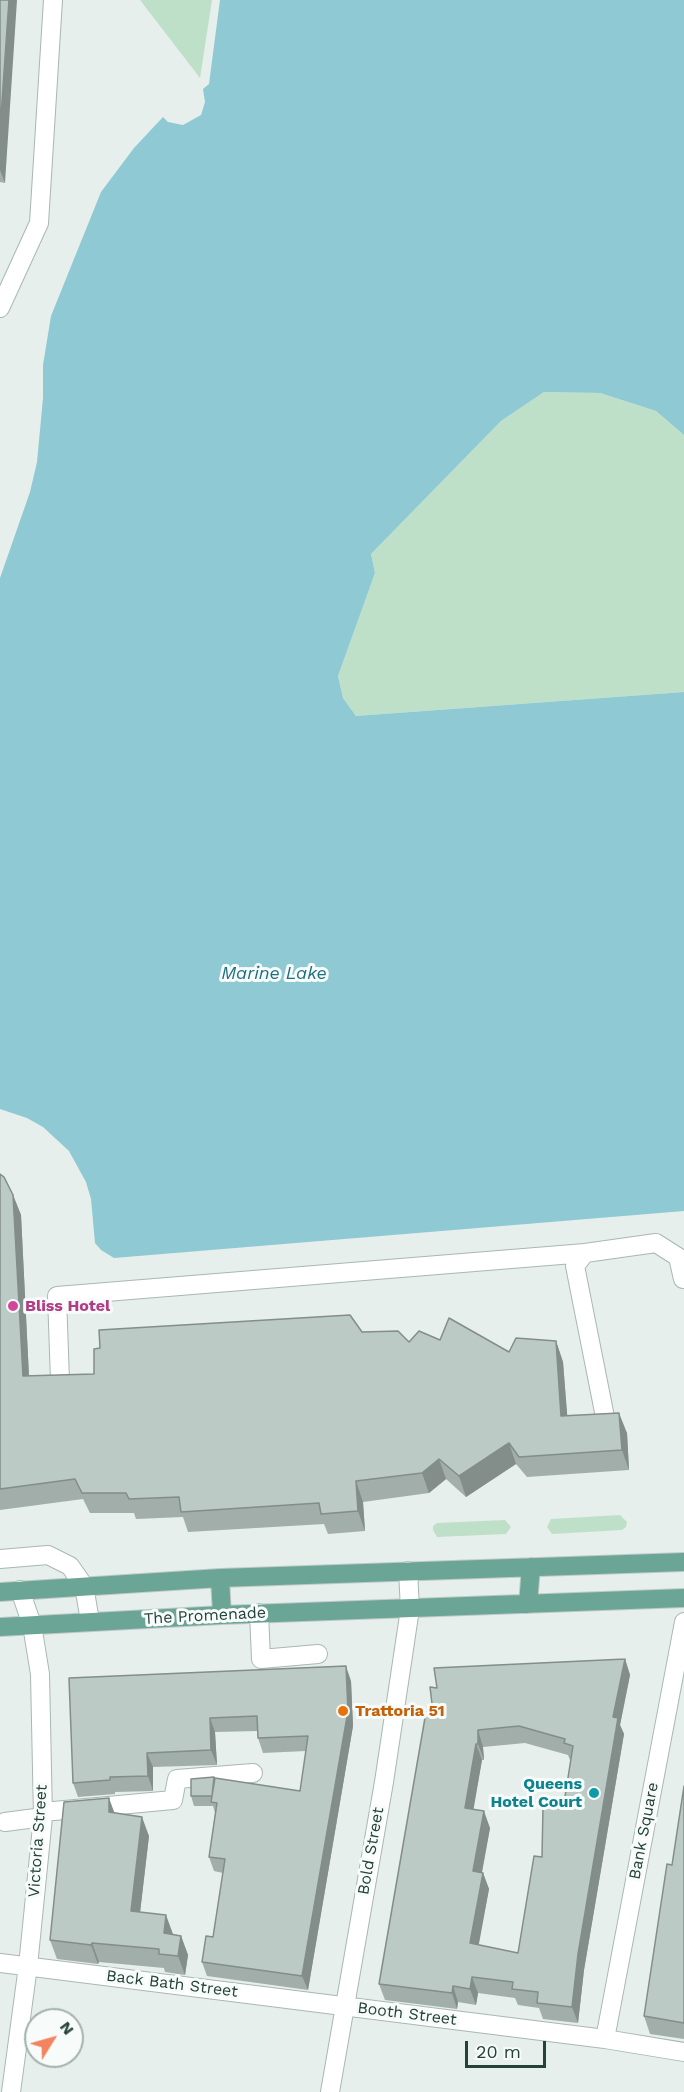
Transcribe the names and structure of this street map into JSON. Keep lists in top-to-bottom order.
{
  "streets": {
    "main road": ["The Promenade"],
    "street": [
      "Bank Square",
      "Victoria Street",
      "Bold Street",
      "Back Bath Street",
      "Booth Street"
    ]
  },
  "crossings": [
    ["The Promenade", "Victoria Street"],
    ["The Promenade", "Bold Street"],
    ["Bank Square", "Booth Street"],
    ["Victoria Street", "Back Bath Street"],
    ["Bold Street", "Back Bath Street"],
    ["Bold Street", "Booth Street"],
    ["Back Bath Street", "Booth Street"]
  ],
  "water": ["Marine Lake"],
  "places": ["Bliss Hotel", "Trattoria 51", "Queens Hotel Court"],
  "scale_bar": "20 m",
  "north": "top right"
}
